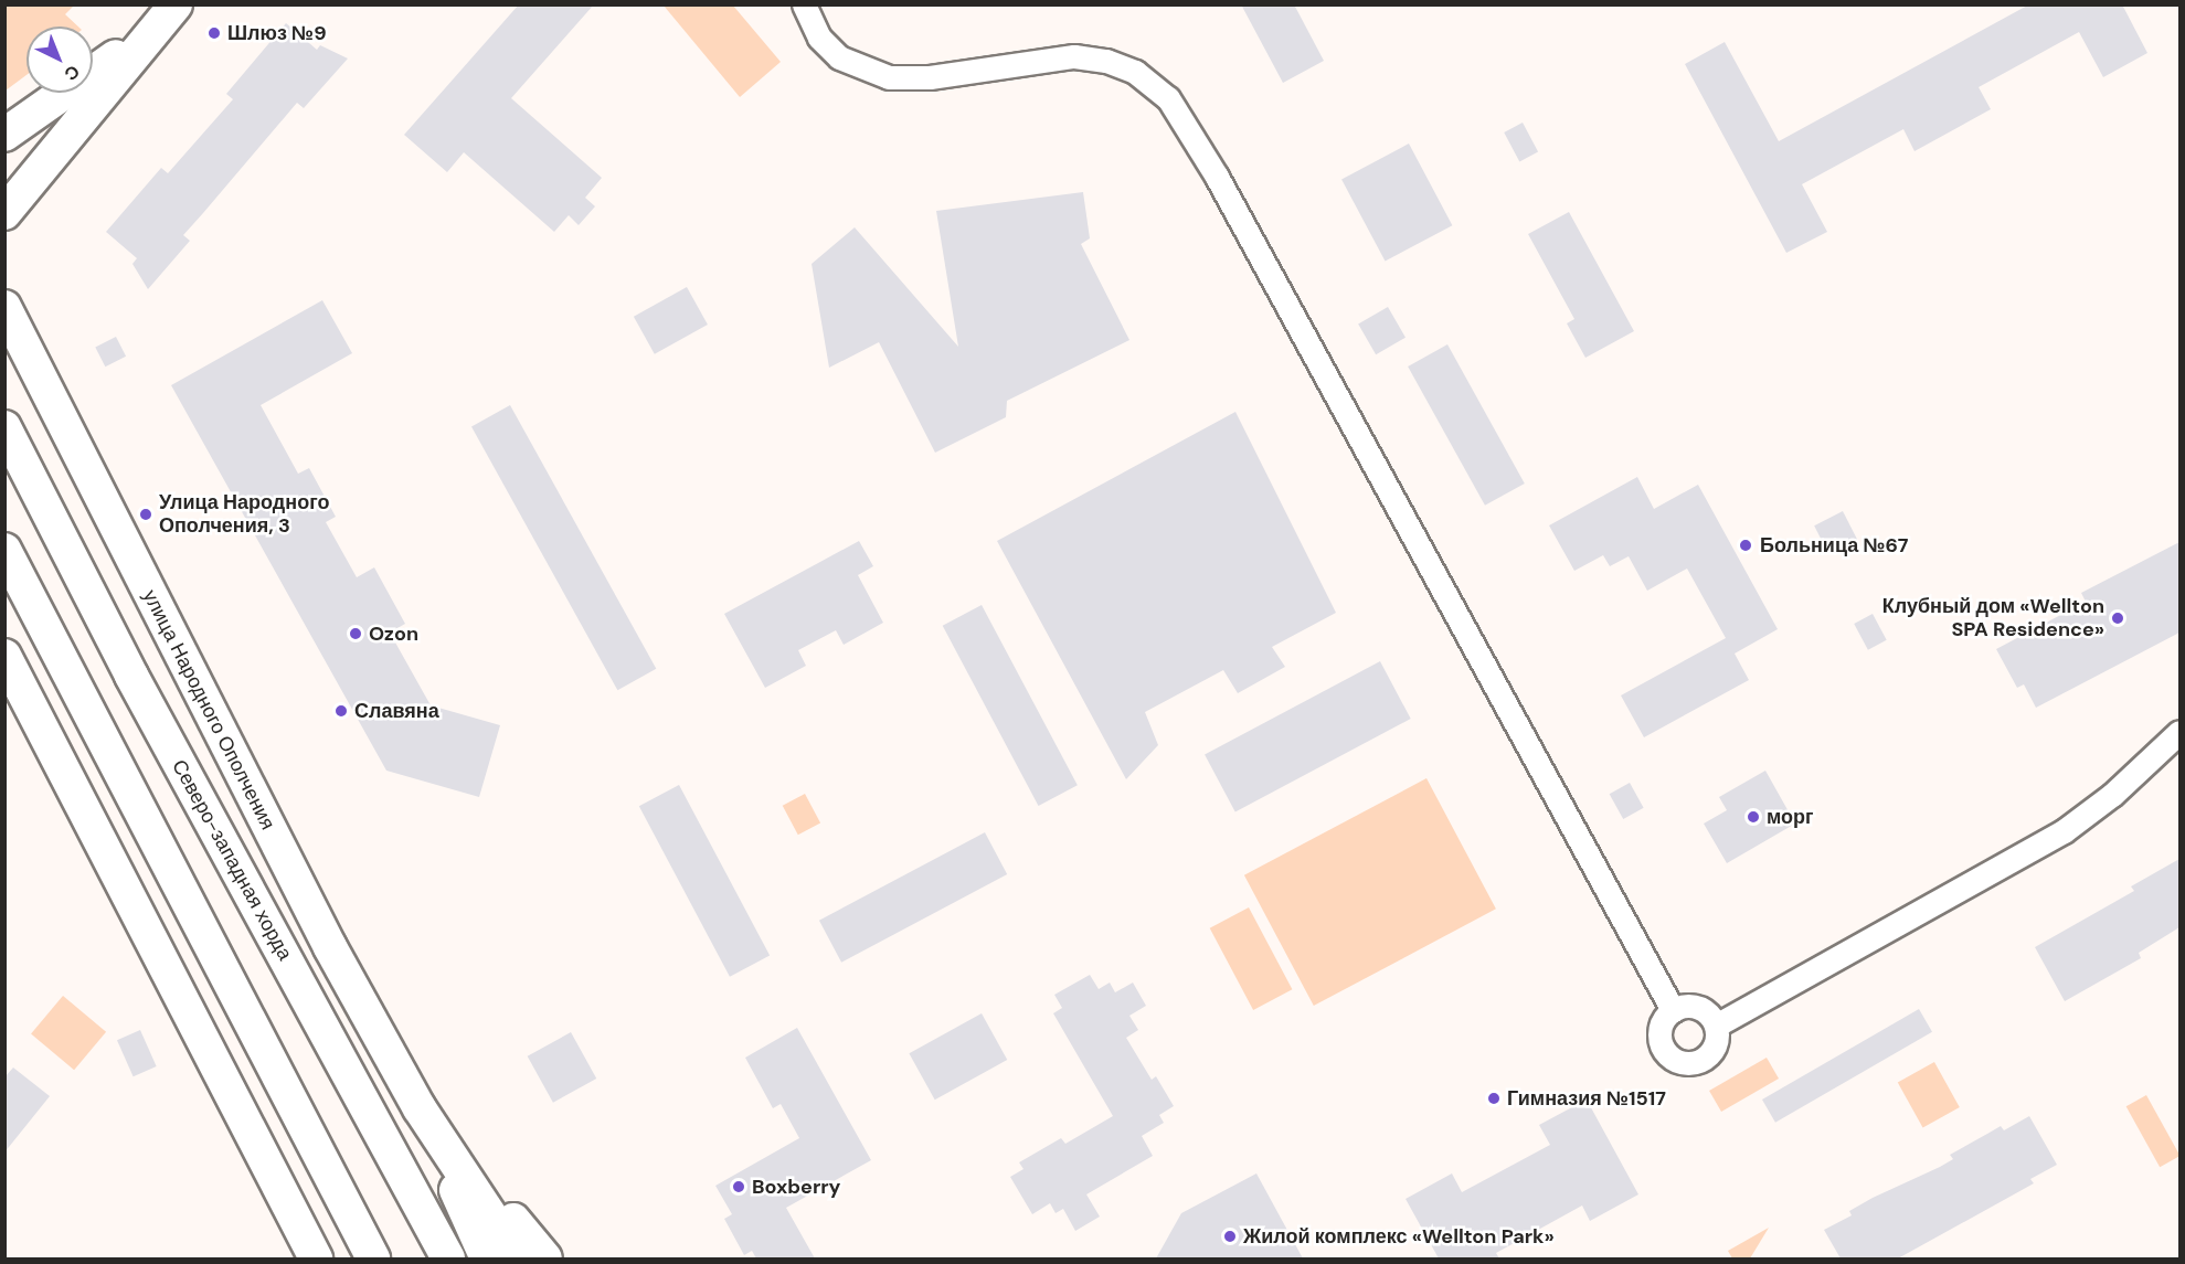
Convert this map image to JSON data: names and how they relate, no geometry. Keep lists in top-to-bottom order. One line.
{"streets":{"main road":["улица Народного Ополчения","Северо-западная хорда"]},"places":["Шлюз №9","Улица Народного Ополчения, 3","Больница №67","Клубный дом «Wellton SPA Residence»","Ozon","Славяна","морг","Гимназия №1517","Boxberry","Жилой комплекс «Wellton Park»"],"north":"bottom right"}
